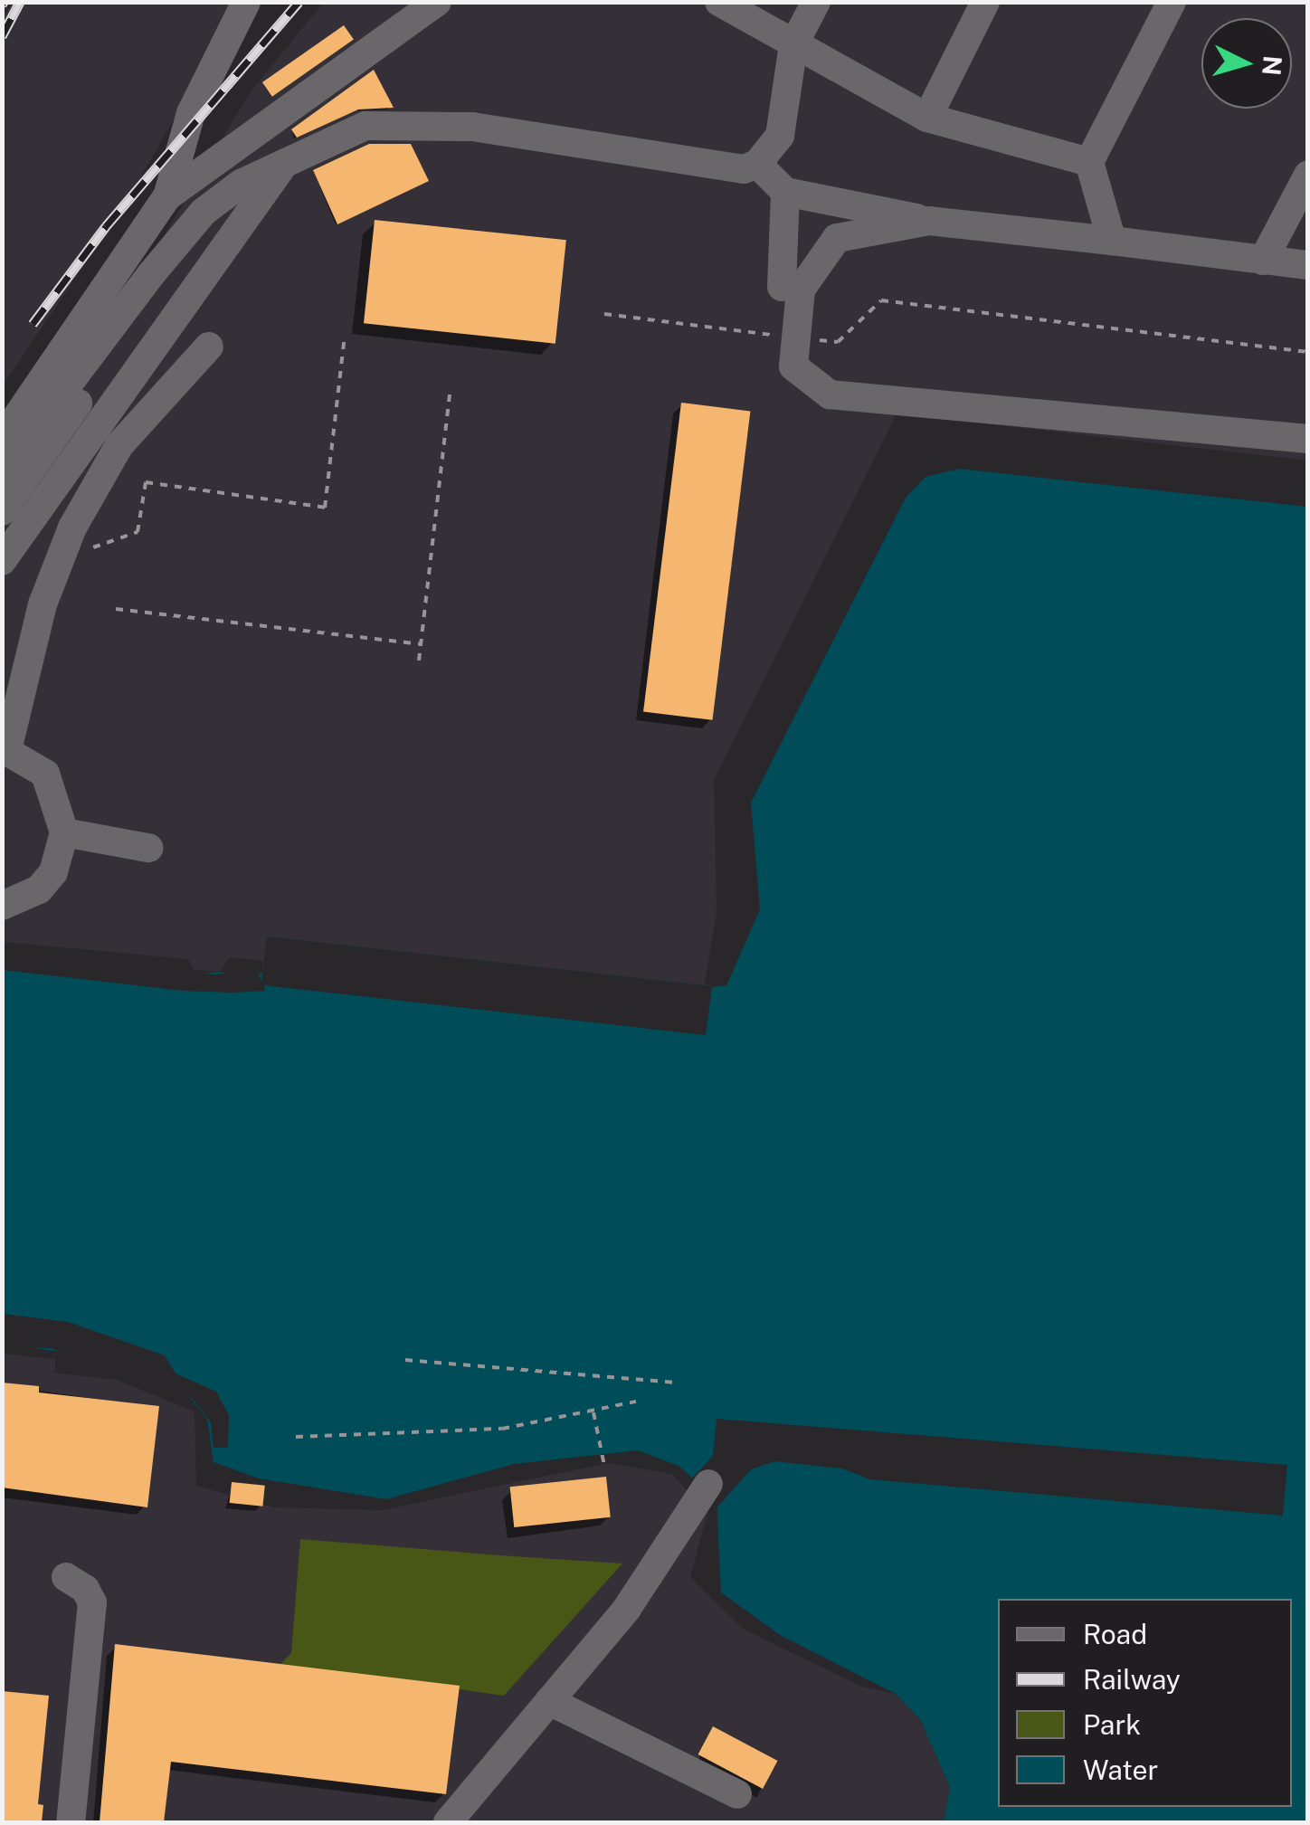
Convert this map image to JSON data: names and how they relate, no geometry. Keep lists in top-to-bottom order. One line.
{"legend":["Road","Railway","Park","Water"],"north":"right"}
